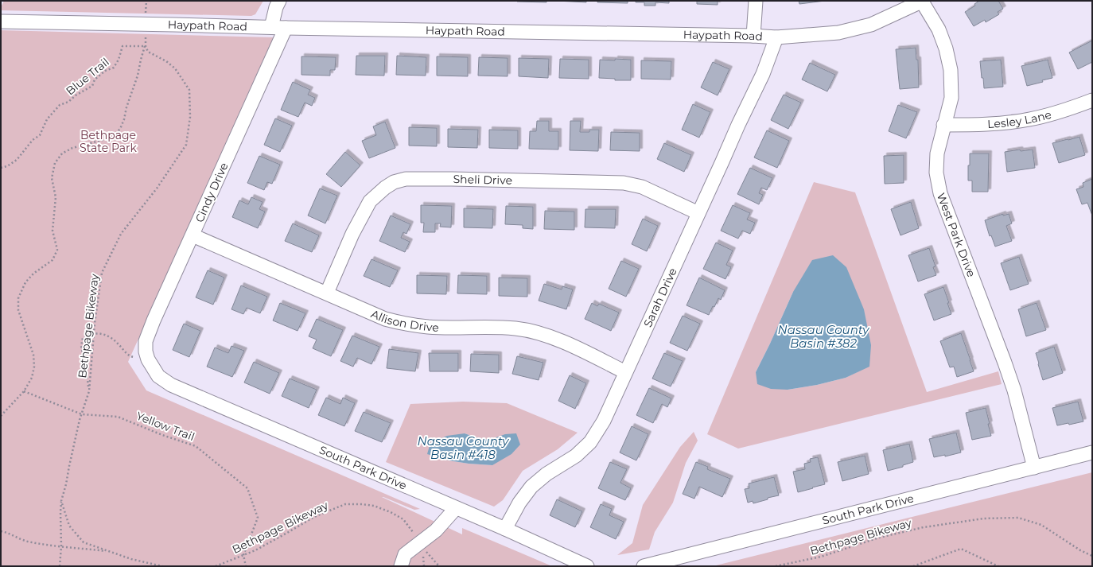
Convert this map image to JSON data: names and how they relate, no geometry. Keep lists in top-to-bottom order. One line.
{"streets":{"street":["Haypath Road","Lesley Lane","Sheli Drive","Cindy Drive","West Park Drive","Sarah Drive","Allison Drive","South Park Drive"],"path":["Blue Trail","Bethpage Bikeway","Yellow Trail"]},"crossings":[["Haypath Road","Cindy Drive"],["Haypath Road","West Park Drive"],["Haypath Road","Sarah Drive"],["Blue Trail","Bethpage Bikeway"],["Lesley Lane","West Park Drive"],["Sheli Drive","Sarah Drive"],["Sheli Drive","Allison Drive"],["Cindy Drive","Allison Drive"],["Cindy Drive","South Park Drive"],["West Park Drive","South Park Drive"],["Sarah Drive","Allison Drive"],["Sarah Drive","South Park Drive"],["Bethpage Bikeway","Yellow Trail"]],"water":["Nassau County Basin #382","Nassau County Basin #418"],"parks":["Bethpage State Park"]}
